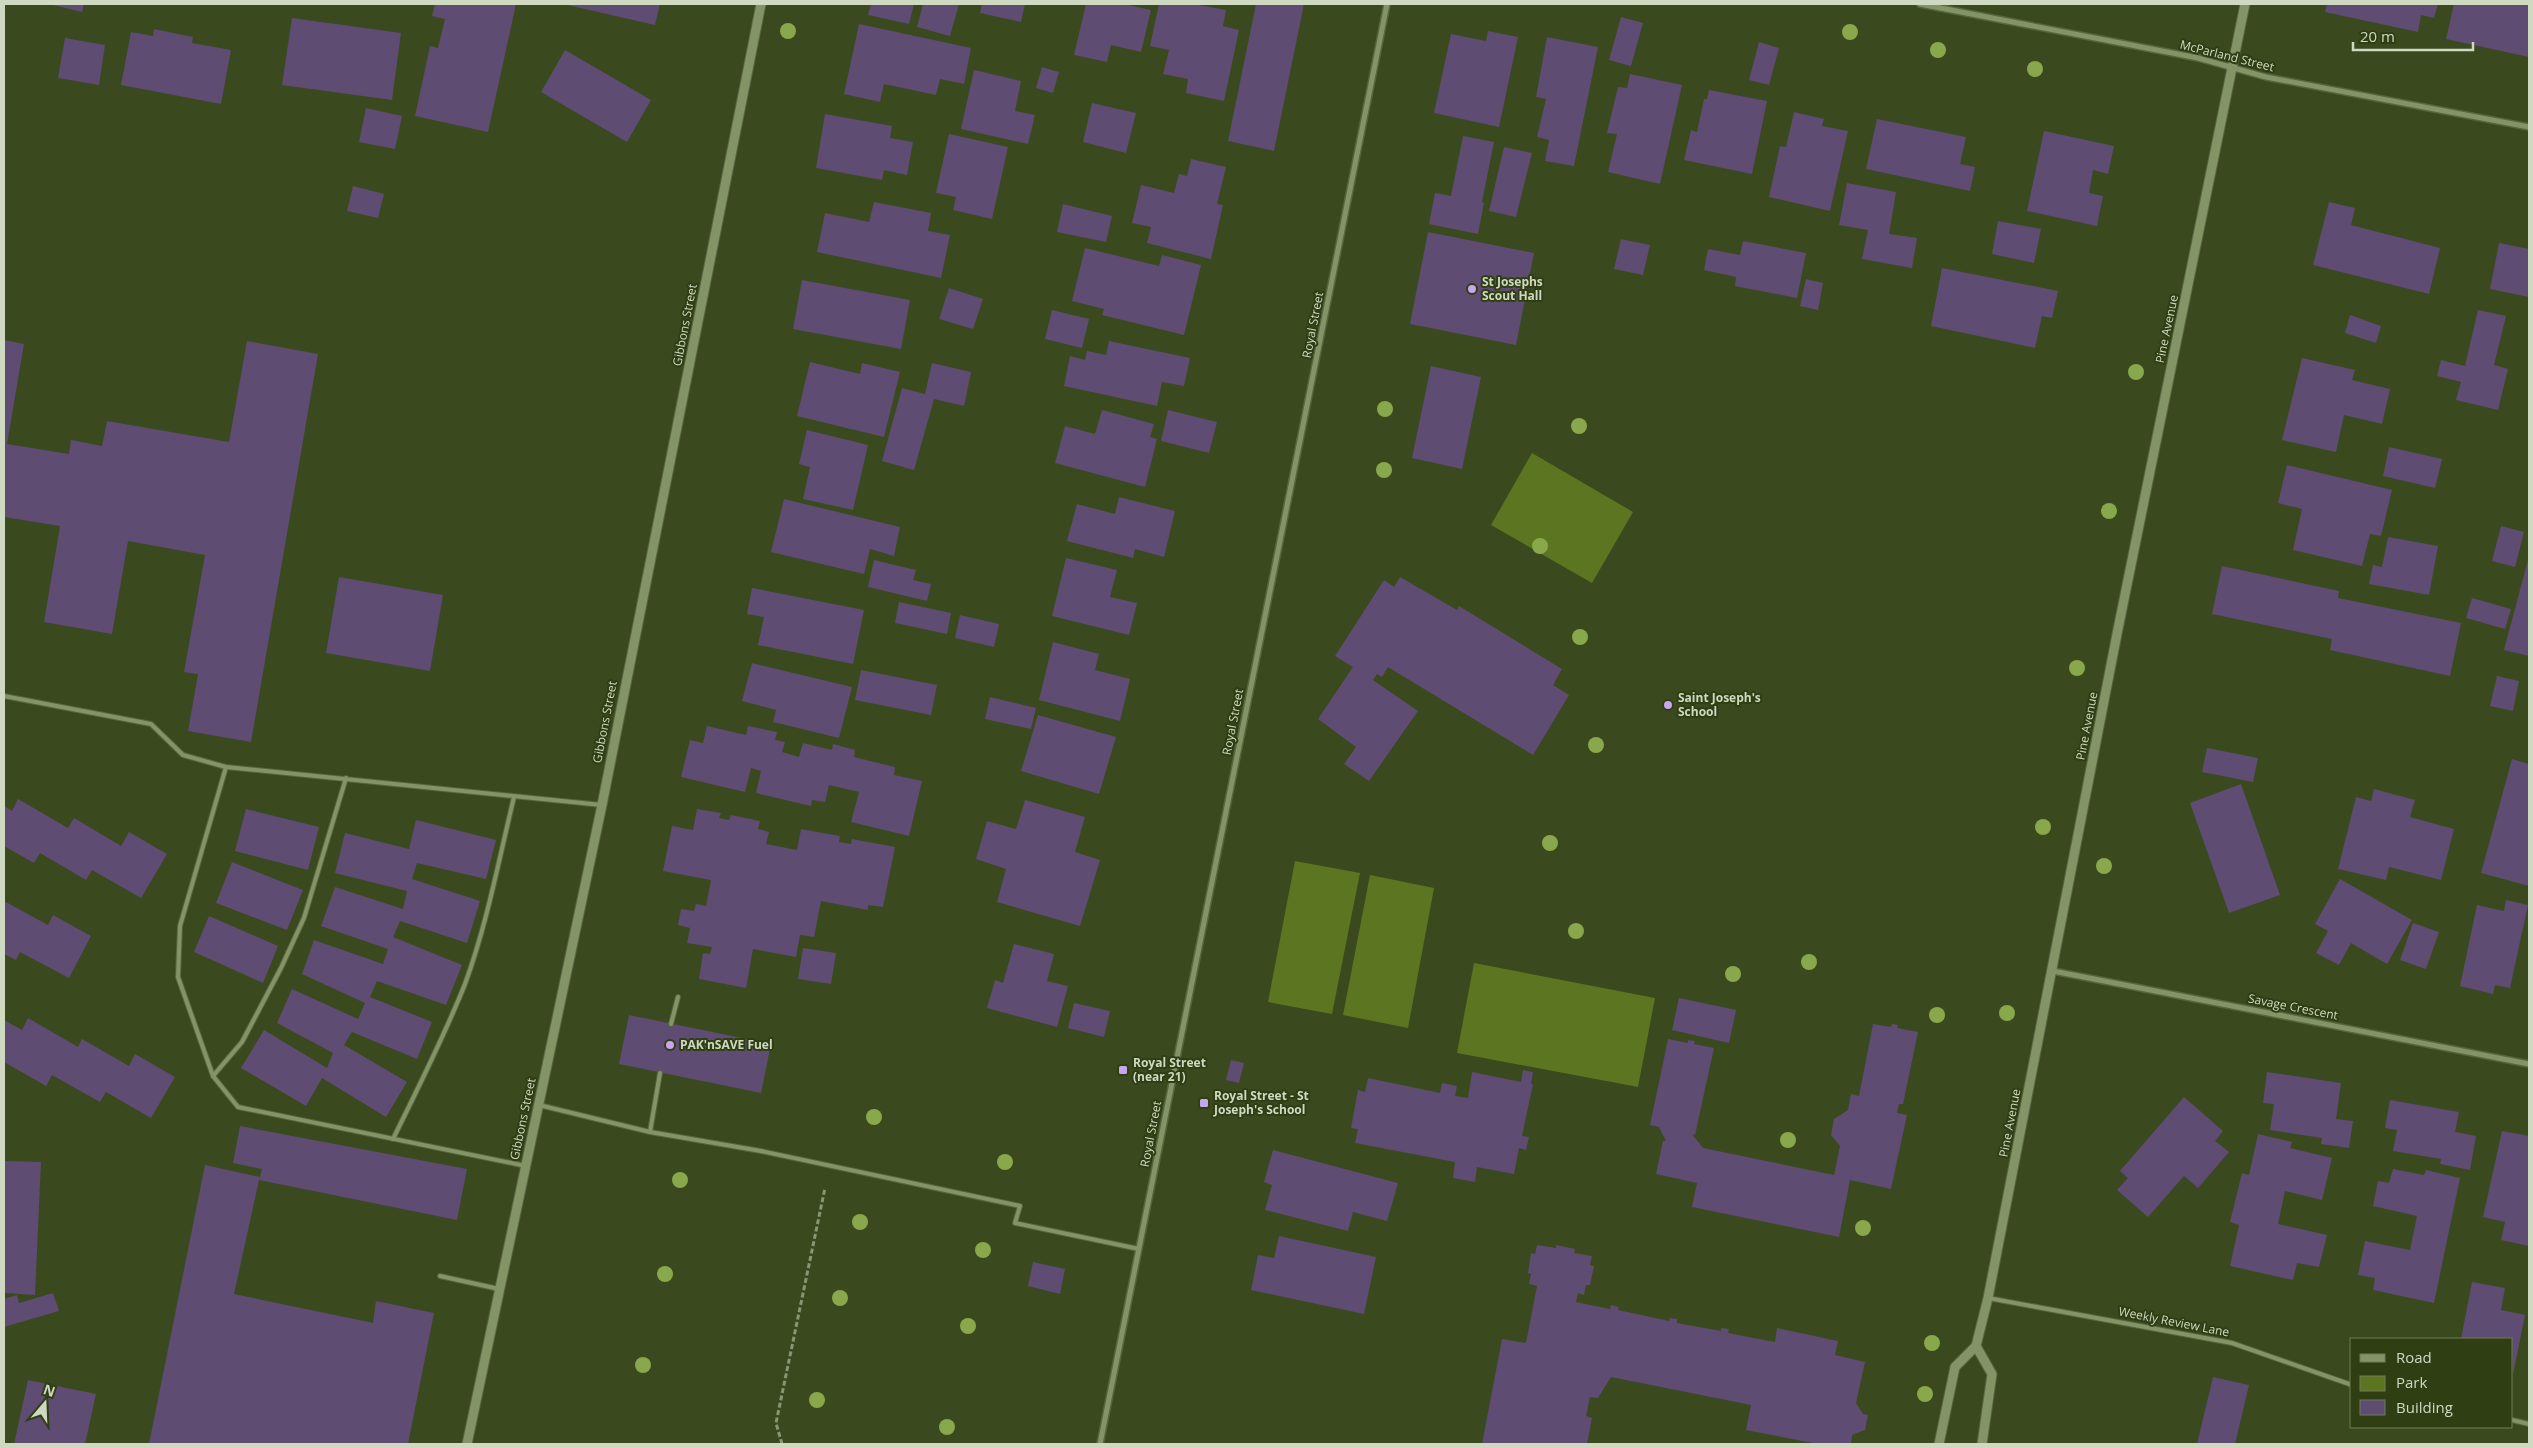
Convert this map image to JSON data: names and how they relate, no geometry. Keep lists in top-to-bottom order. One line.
{"streets":{"street":["McParland Street","Gibbons Street","Royal Street","Pine Avenue","Savage Crescent"],"lane":["Weekly Review Lane"]},"crossings":[["McParland Street","Pine Avenue"],["Pine Avenue","Savage Crescent"],["Pine Avenue","Weekly Review Lane"]],"places":{"other":["St Josephs Scout Hall","Saint Joseph's School","PAK'nSAVE Fuel"],"transit":["Royal Street (near 21)","Royal Street - St Joseph's School"]},"legend":["Road","Park","Building"],"scale_bar":"20 m","north":"top"}
